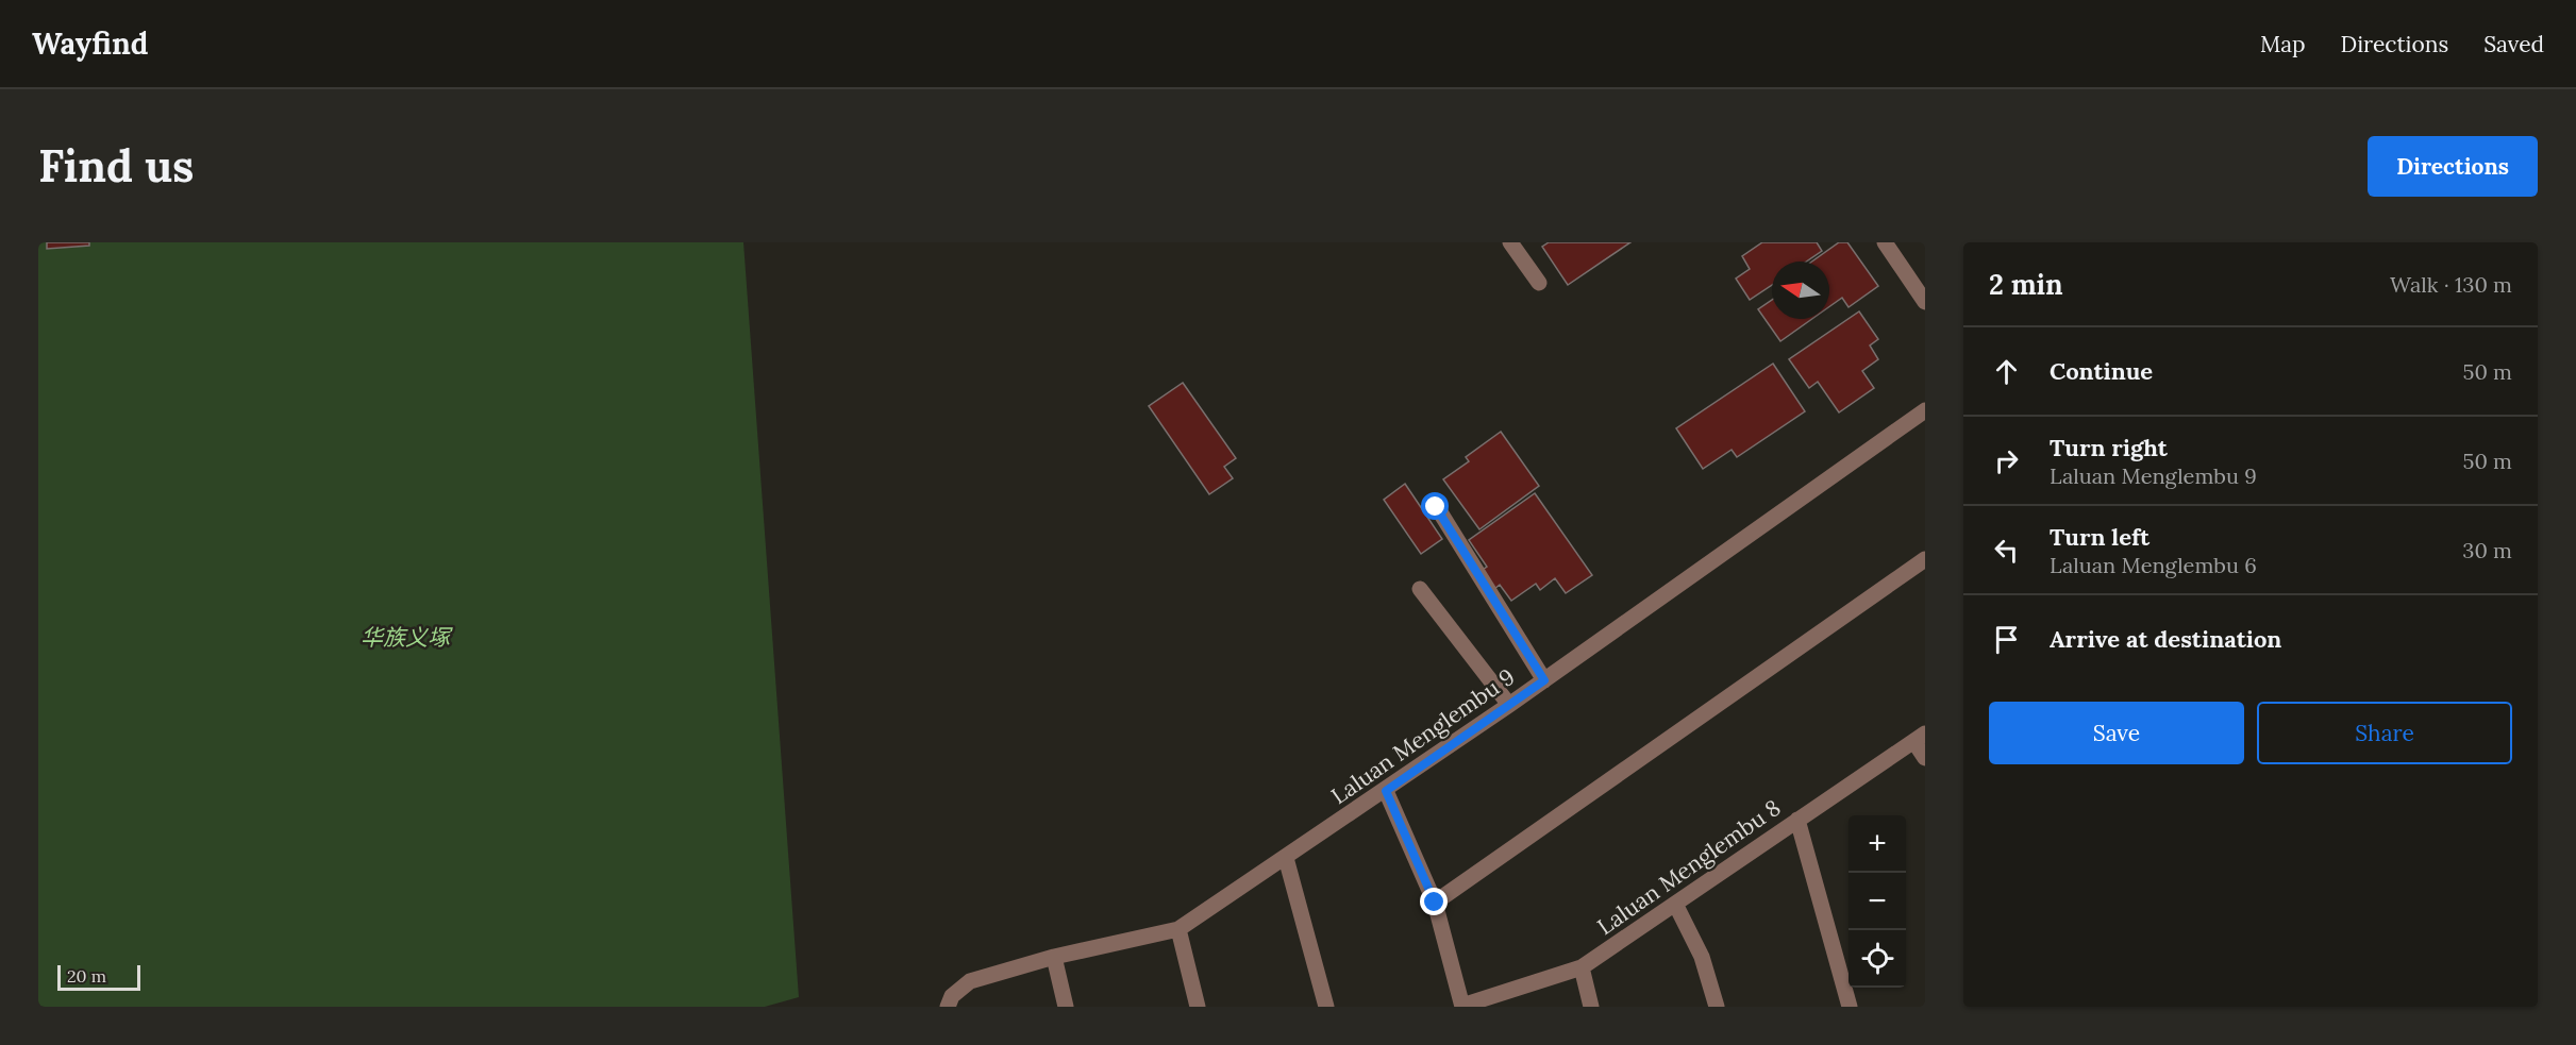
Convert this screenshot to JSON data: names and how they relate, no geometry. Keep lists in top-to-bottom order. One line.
{"streets":{"street":["Laluan Menglembu 9","Laluan Menglembu 8"]},"parks":["华族义塚"],"scale_bar":"20 m","north":"left","page":{"header":"Wayfind","nav":["Map","Directions","Saved"],"buttons":["Directions",["Save","Share"]],"title":"Find us","heading":["2 min","Walk · 130 m"],"list":[["Continue","50 m"],["Turn right","Laluan Menglembu 9","50 m"],["Turn left","Laluan Menglembu 6","30 m"],"Arrive at destination"],"map_buttons":["+","−"],"scale":"20 m"}}
